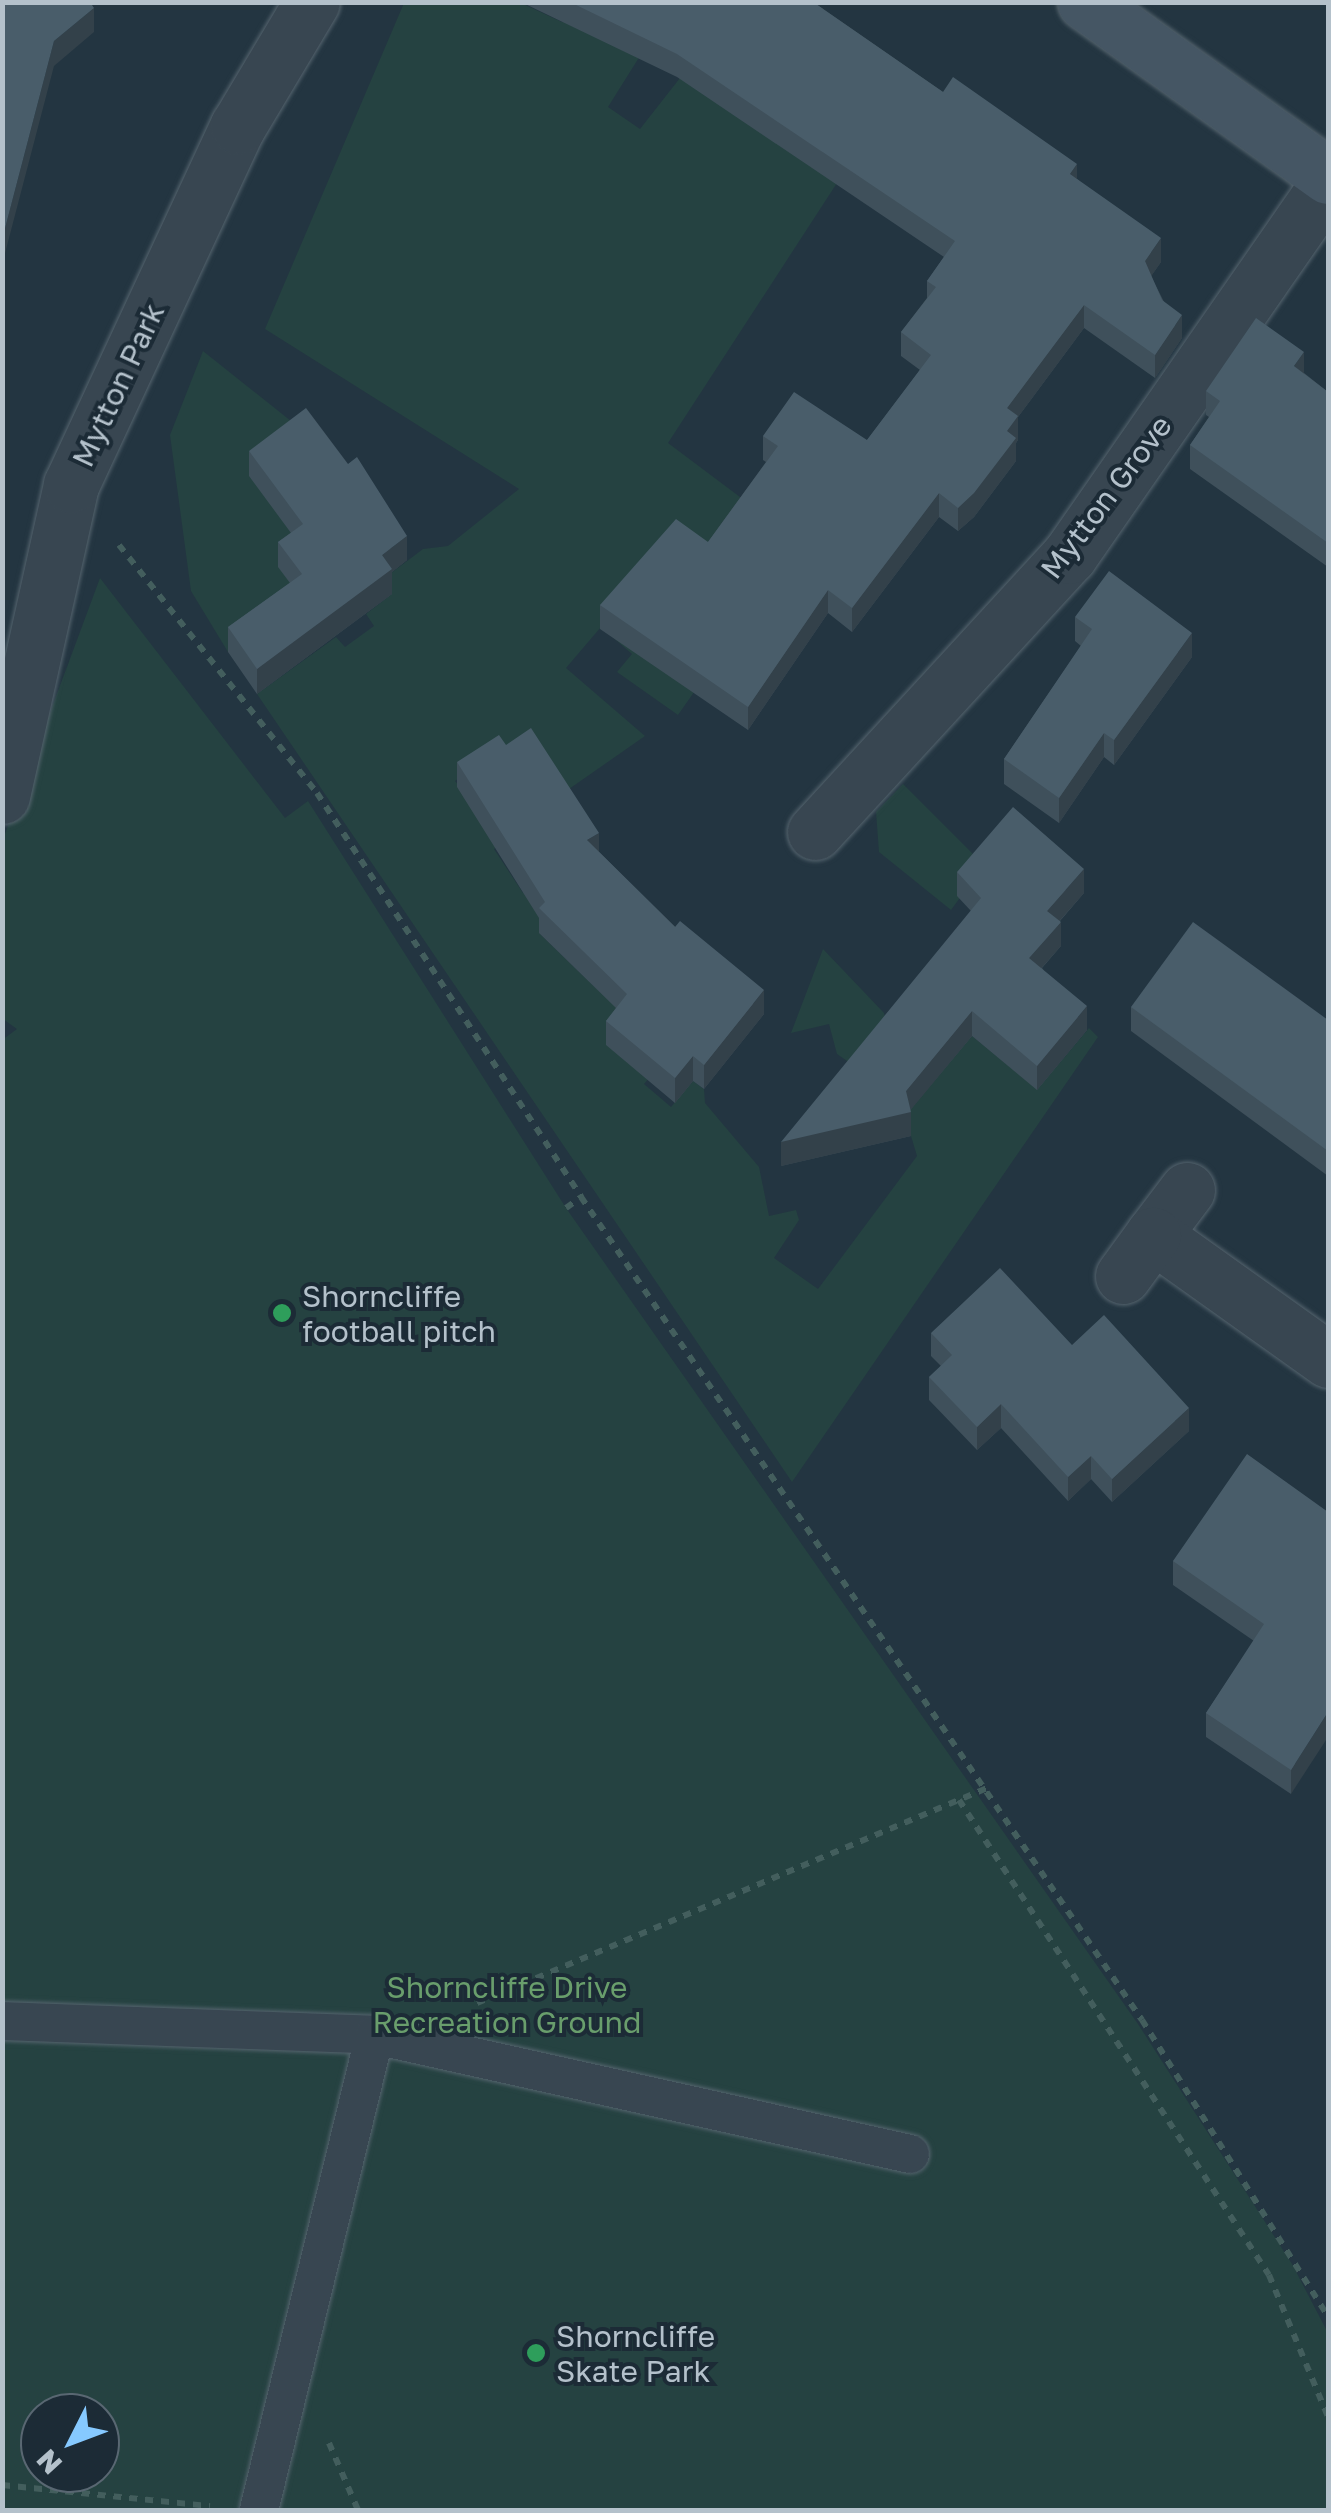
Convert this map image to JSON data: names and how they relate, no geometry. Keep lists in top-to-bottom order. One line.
{"streets":{"street":["Mytton Park","Mytton Grove"]},"parks":["Shorncliffe Drive Recreation Ground"],"places":["Shorncliffe football pitch","Shorncliffe Skate Park"],"north":"bottom left"}
